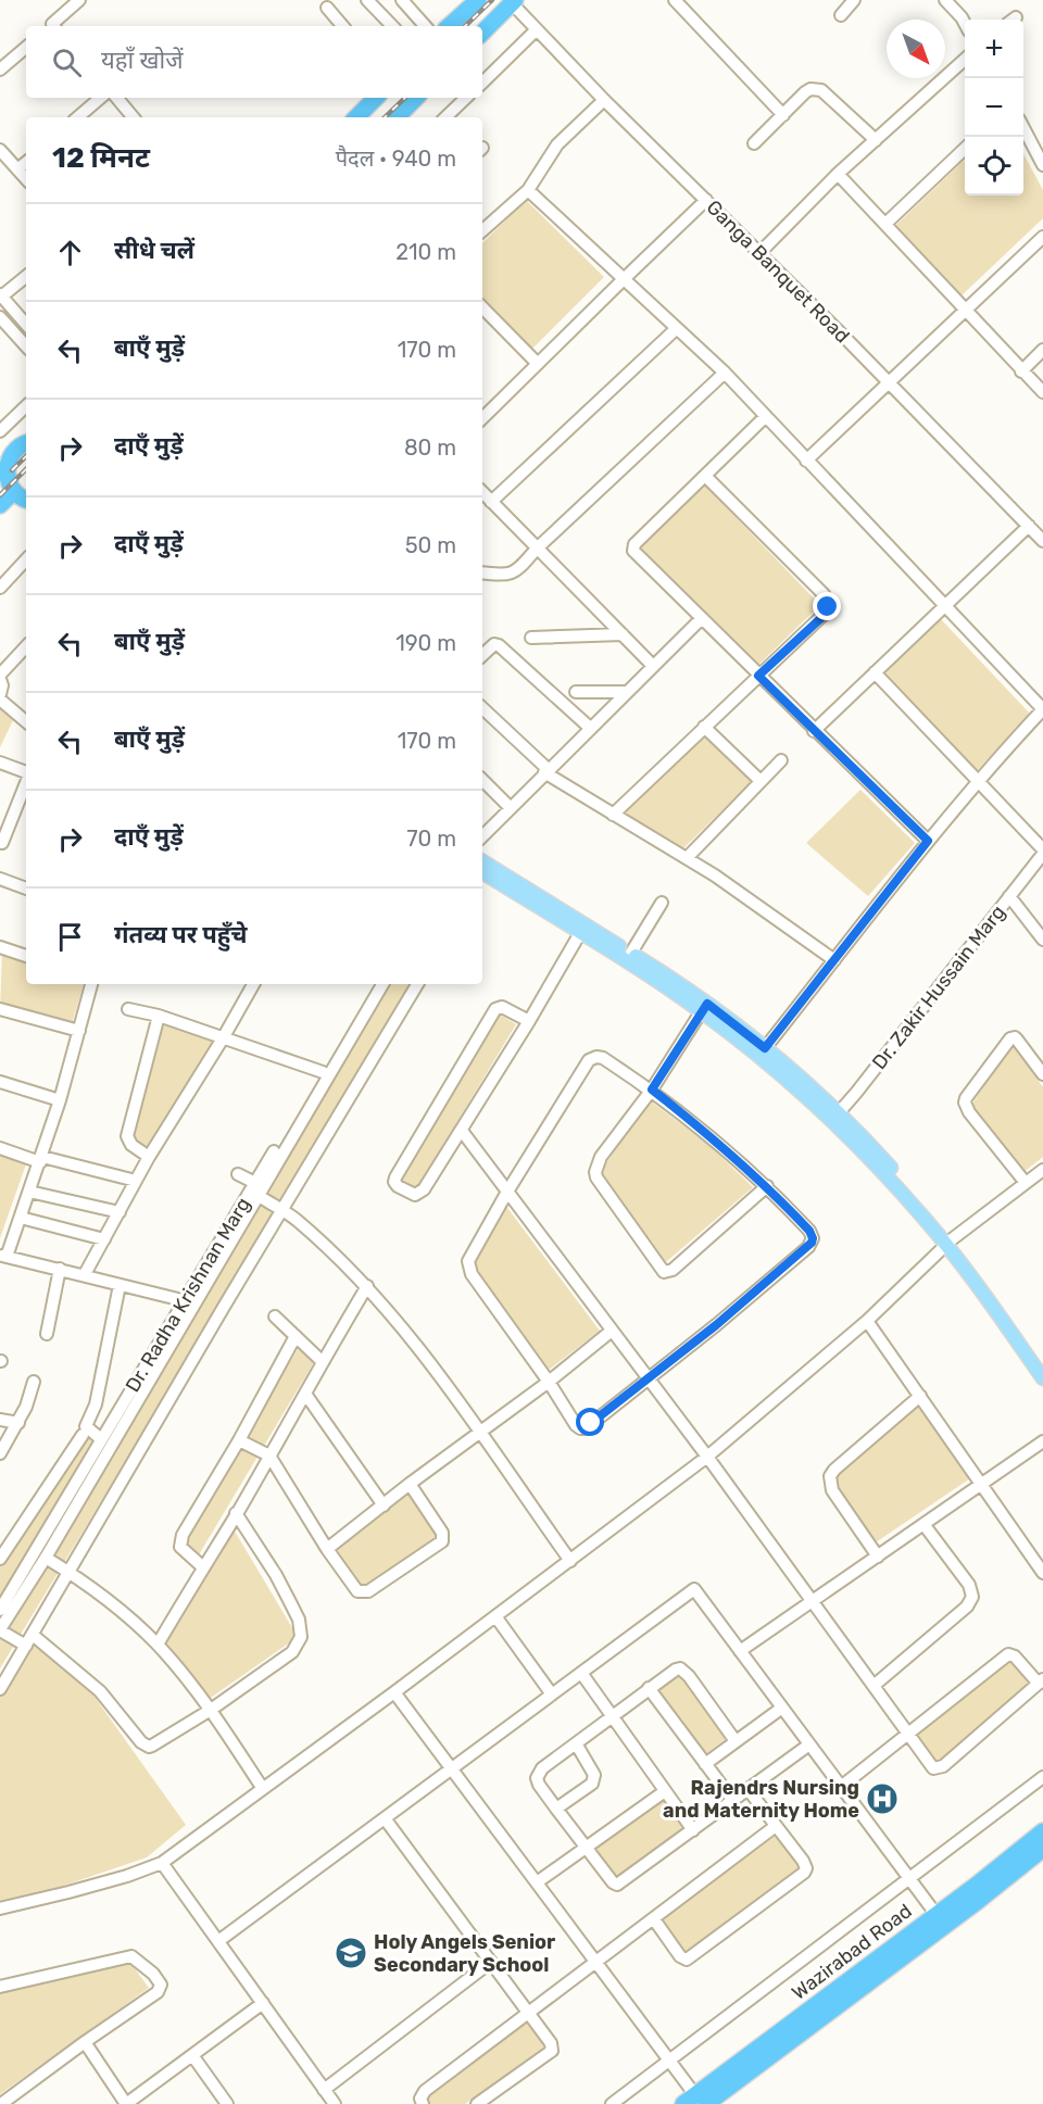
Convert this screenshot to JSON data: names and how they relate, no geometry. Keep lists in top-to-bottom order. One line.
{"streets":{"highway":["Wazirabad Road"],"street":["Ganga Banquet Road","Dr. Zakir Hussain Marg","Dr. Radha Krishnan Marg"]},"places":{"hospital":["Rajendrs Nursing and Maternity Home"],"school or university":["Holy Angels Senior Secondary School"]},"north":"bottom right","page":{"map_buttons":["+","−"],"search":"यहाँ खोजें","heading":["12 मिनट","पैदल · 940 m"],"list":[["सीधे चलें","210 m"],["बाएँ मुड़ें","170 m"],["दाएँ मुड़ें","80 m"],["दाएँ मुड़ें","50 m"],["बाएँ मुड़ें","190 m"],["बाएँ मुड़ें","170 m"],["दाएँ मुड़ें","70 m"],"गंतव्य पर पहुँचे"]}}
